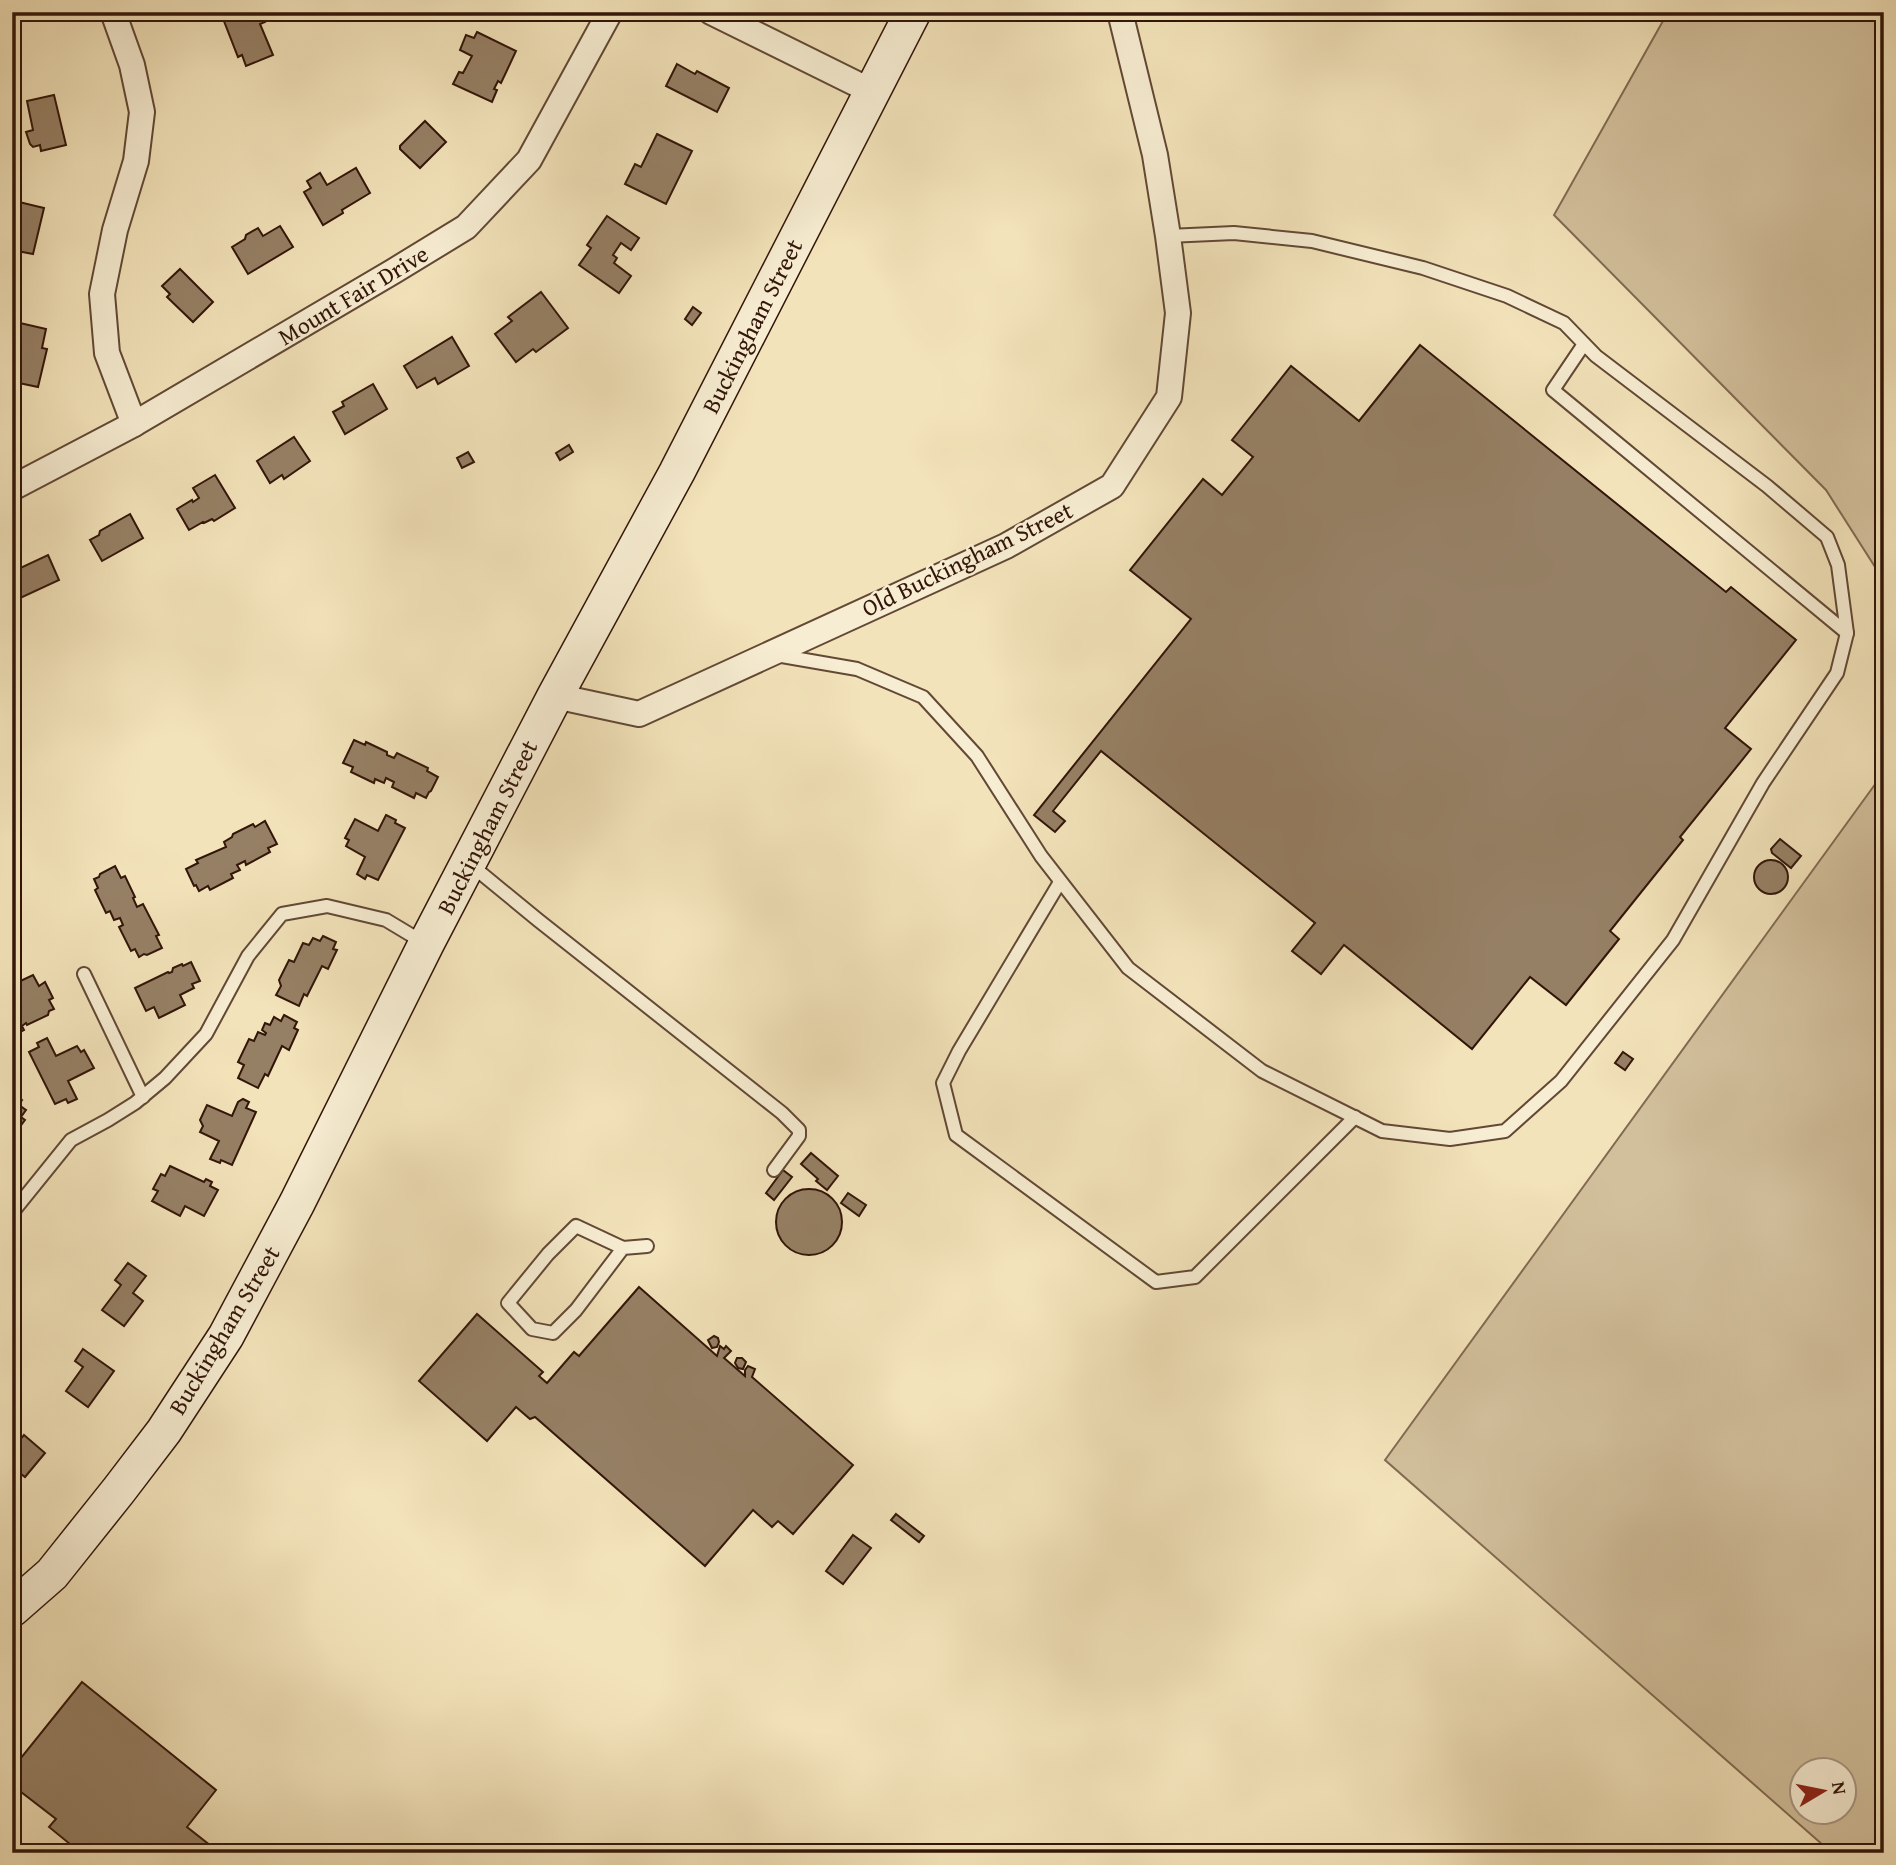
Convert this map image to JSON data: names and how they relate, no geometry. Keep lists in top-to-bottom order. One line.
{"streets":{"main road":["Buckingham Street"],"street":["Mount Fair Drive","Old Buckingham Street"]},"crossings":[["Buckingham Street","Old Buckingham Street"]],"north":"right"}
